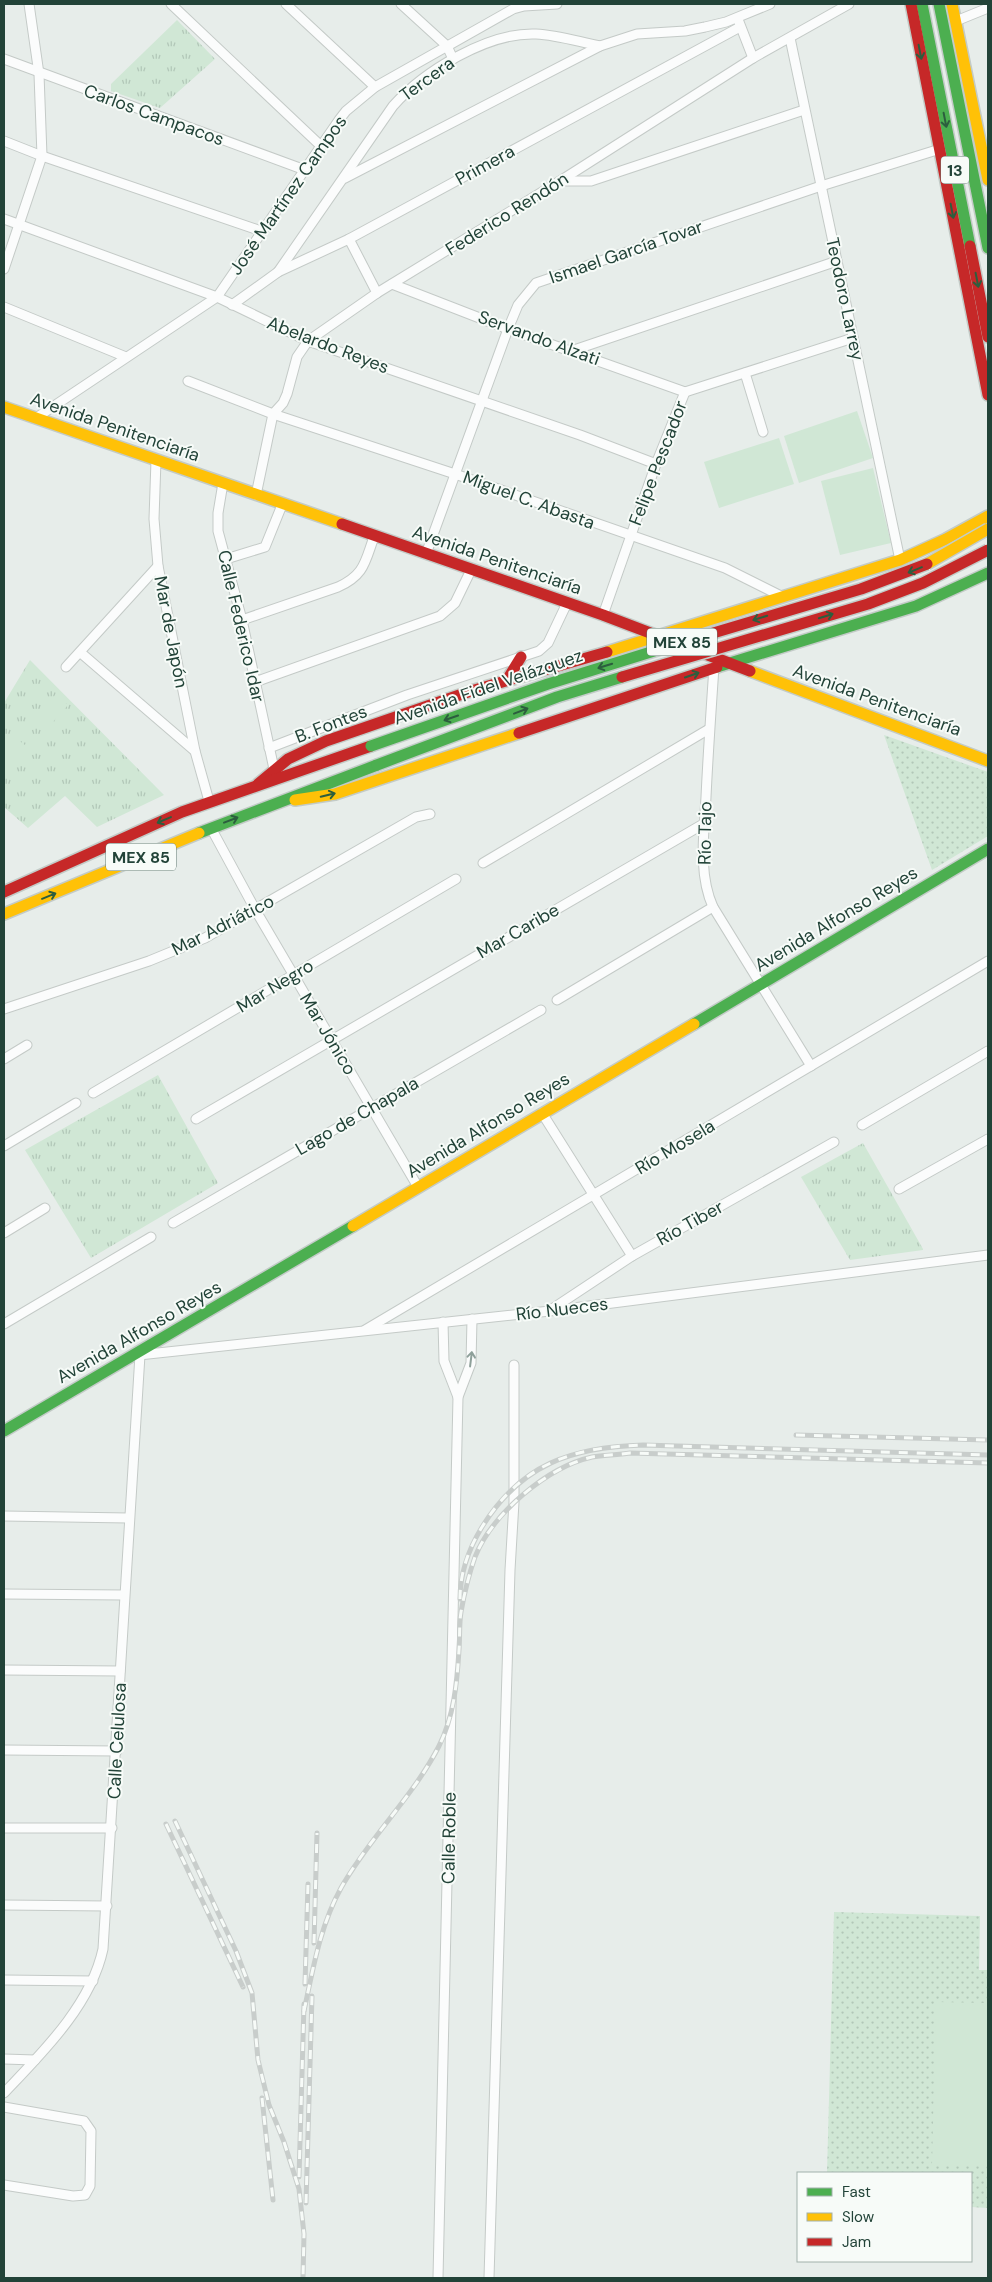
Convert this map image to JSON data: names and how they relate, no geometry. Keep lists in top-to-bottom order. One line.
{"streets":{"main road":["13","Avenida Penitenciaría","MEX 85","Avenida Fidel Velázquez","Avenida Alfonso Reyes"],"street":["Tercera","Carlos Campacos","Primera","José Martínez Campos","Federico Rendón","Ismael García Tovar","Teodoro Larrey","Servando Alzati","Abelardo Reyes","Felipe Pescador","Miguel C. Abasta","Calle Federico Idar","Mar de Japón","B. Fontes","Río Tajo","Mar Adriático","Mar Caribe","Mar Negro","Mar Jónico","Lago de Chapala","Río Mosela","Río Tiber","Río Nueces","Calle Celulosa","Calle Roble"]},"crossings":[["Tercera","Primera"],["Carlos Campacos","José Martínez Campos"],["Primera","Abelardo Reyes"],["José Martínez Campos","Abelardo Reyes"],["José Martínez Campos","Avenida Penitenciaría"],["Federico Rendón","Teodoro Larrey"],["Federico Rendón","Servando Alzati"],["Federico Rendón","Abelardo Reyes"],["Federico Rendón","Avenida Penitenciaría"],["Federico Rendón","Miguel C. Abasta"],["Ismael García Tovar","Teodoro Larrey"],["Ismael García Tovar","Servando Alzati"],["Ismael García Tovar","Abelardo Reyes"],["Ismael García Tovar","Avenida Penitenciaría"],["Ismael García Tovar","Miguel C. Abasta"],["Teodoro Larrey","Felipe Pescador"],["Servando Alzati","Felipe Pescador"],["Abelardo Reyes","Felipe Pescador"],["Avenida Penitenciaría","Felipe Pescador"],["Avenida Penitenciaría","Calle Federico Idar"],["Avenida Penitenciaría","Mar de Japón"],["Avenida Penitenciaría","B. Fontes"],["Felipe Pescador","Miguel C. Abasta"],["Calle Federico Idar","B. Fontes"],["Mar de Japón","Avenida Fidel Velázquez"],["Avenida Fidel Velázquez","Mar Jónico"],["Río Tajo","Avenida Alfonso Reyes"],["Río Tajo","Mar Caribe"],["Río Tajo","Río Mosela"],["Avenida Alfonso Reyes","Mar Jónico"],["Avenida Alfonso Reyes","Río Nueces"],["Avenida Alfonso Reyes","Calle Celulosa"],["Mar Adriático","Mar Jónico"],["Mar Caribe","Mar Jónico"],["Mar Negro","Mar Jónico"],["Mar Jónico","Lago de Chapala"],["Río Mosela","Río Nueces"],["Río Tiber","Río Nueces"],["Río Nueces","Calle Celulosa"],["Río Nueces","Calle Roble"]],"legend":["Fast","Slow","Jam"]}
